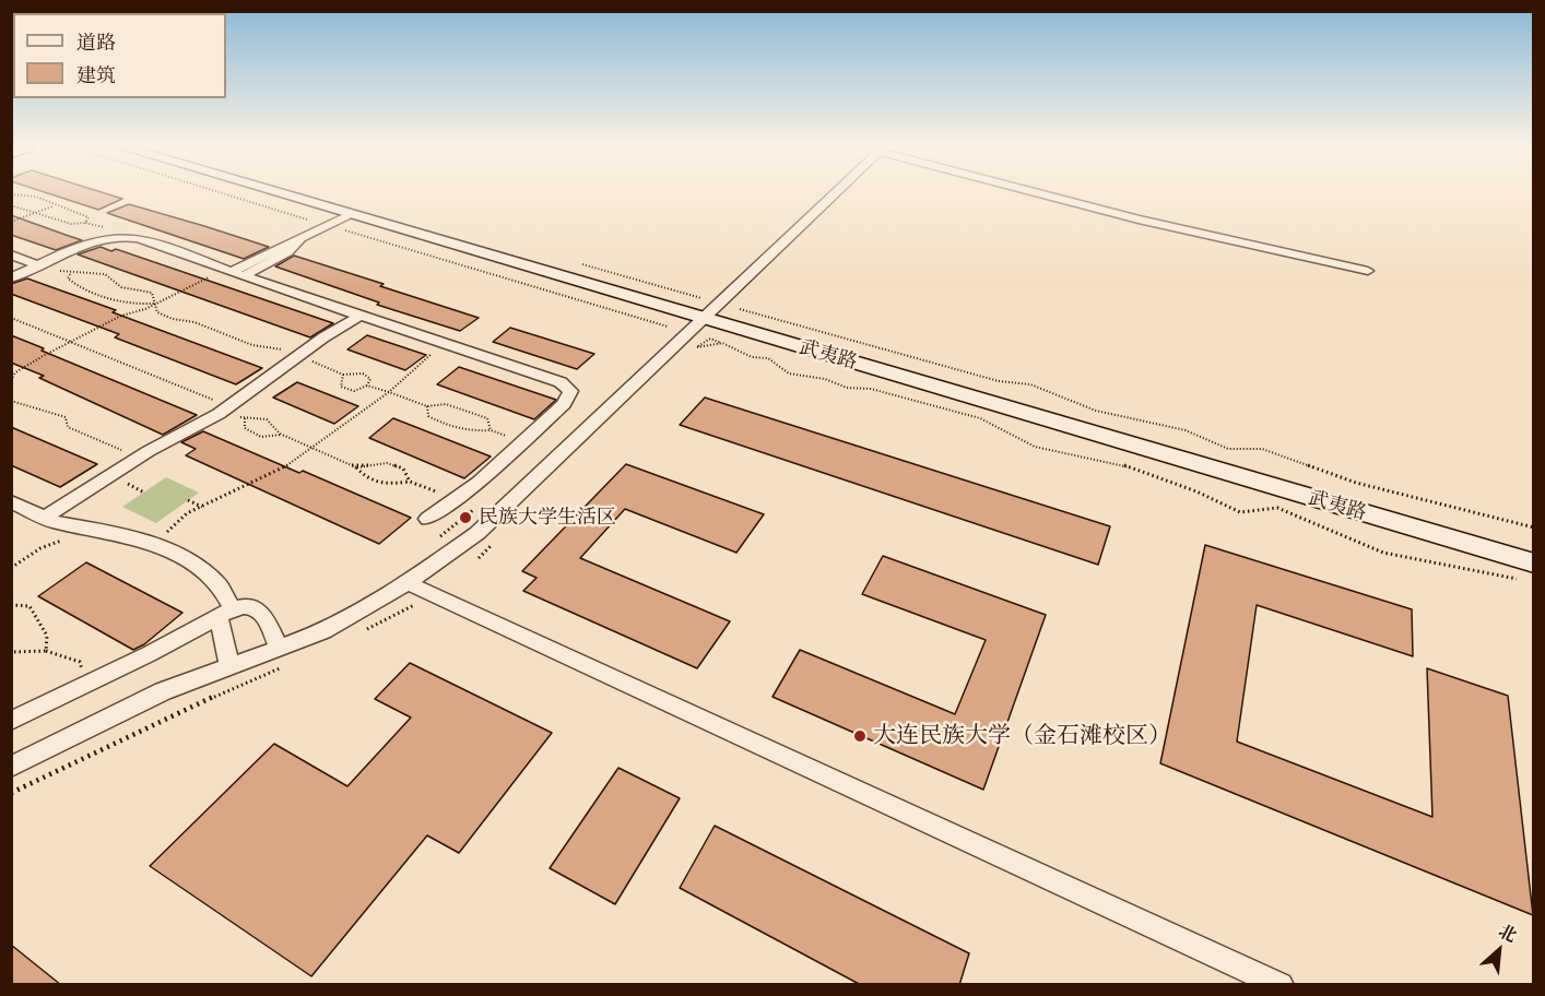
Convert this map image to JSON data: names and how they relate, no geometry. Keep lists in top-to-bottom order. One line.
{"streets":{"main road":["武夷路"]},"places":["民族大学生活区","大连民族大学（金石滩校区）"],"legend":["道路","建筑"],"north":"top right"}
